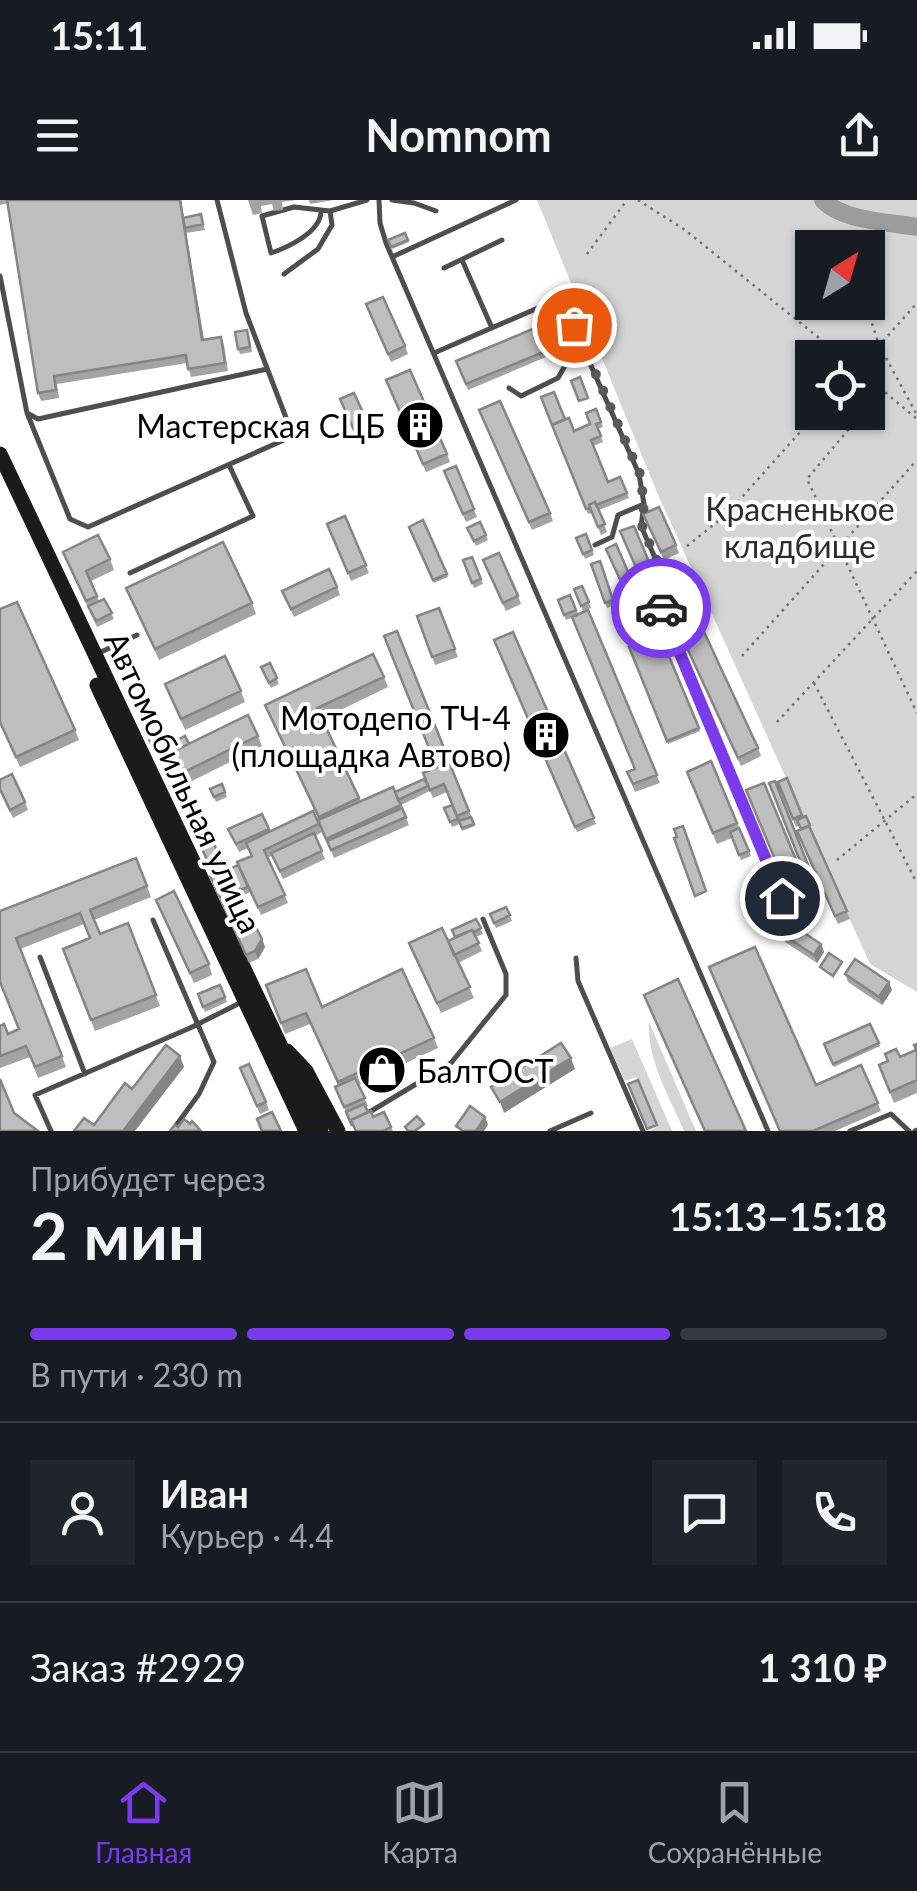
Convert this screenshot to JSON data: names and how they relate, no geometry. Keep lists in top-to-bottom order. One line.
{"streets":{"main road":["Автомобильная улица"]},"parks":["Красненькое кладбище"],"places":{"building":["Мастерская СЦБ","Мотодепо ТЧ-4 (площадка Автово)"],"shop":["БалтОСТ"]},"north":"top right","page":{"status":"15:11","header":"Nomnom","heading":["2 мин","Прибудет через","15:13–15:18"],"panel":["Иван","Курьер · 4.4","Заказ #2929","1 310 ₽"],"bar":"В пути · 230 m","tabs":["Главная","Карта","Сохранённые"]}}
